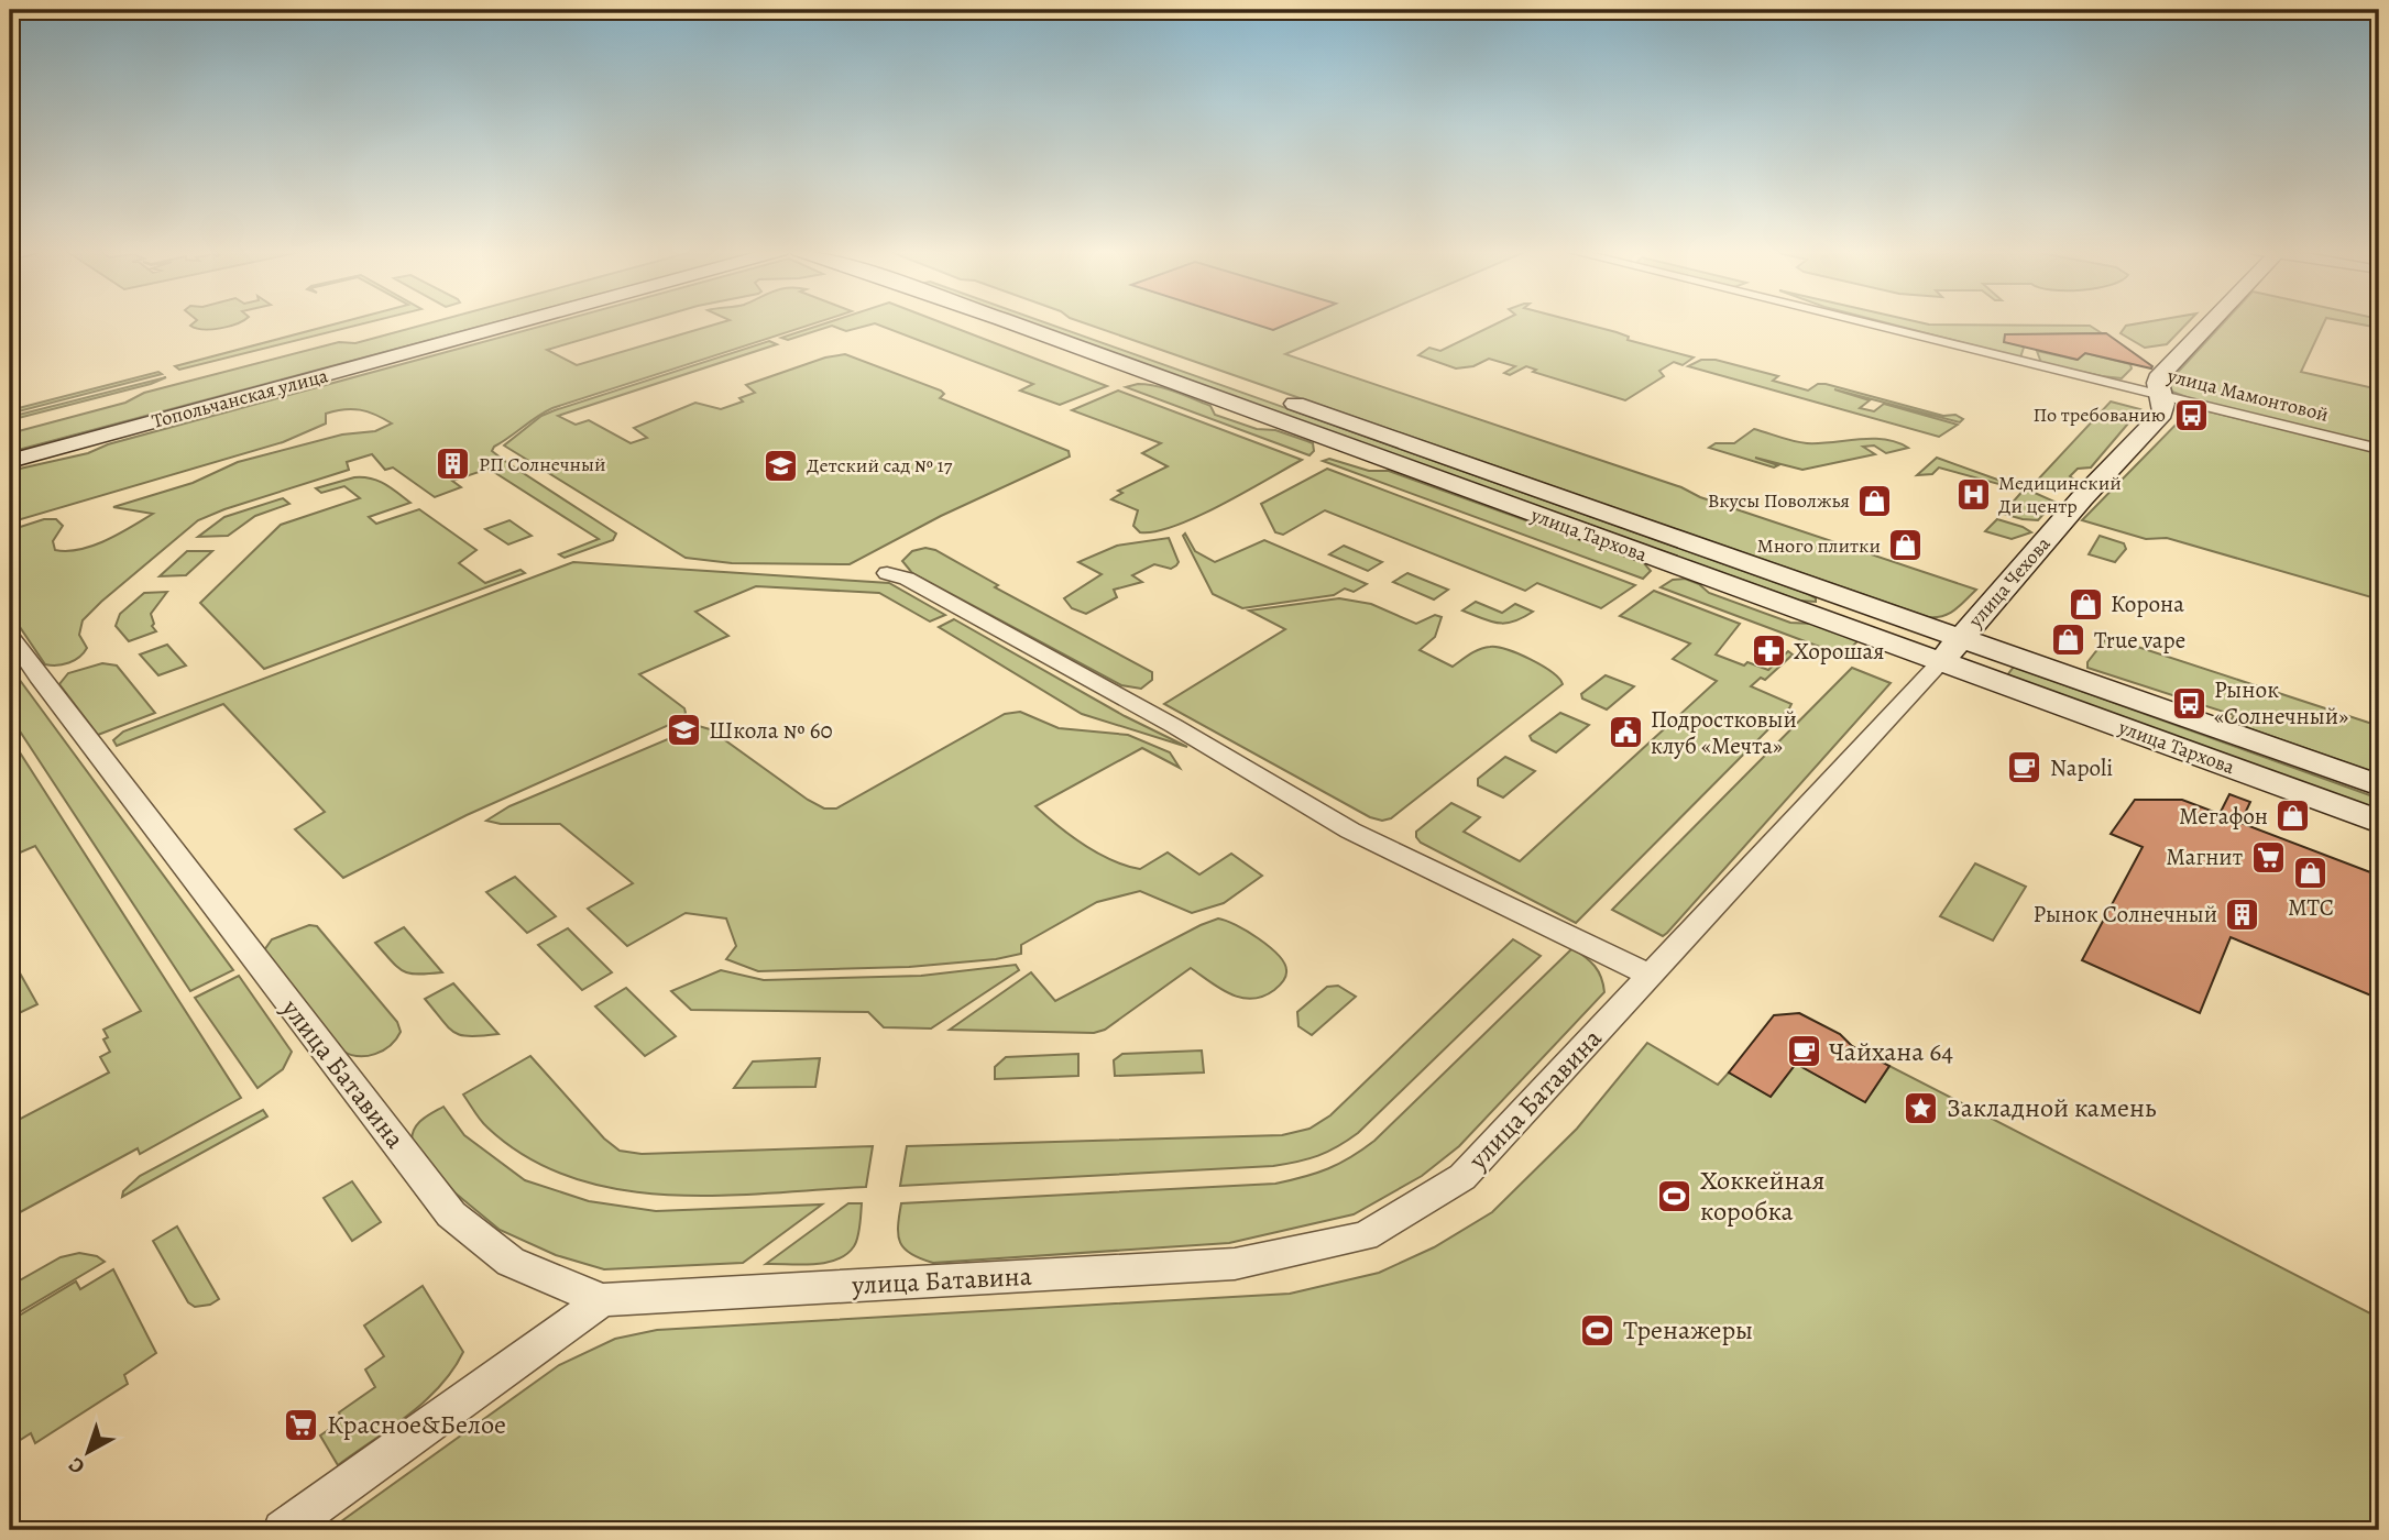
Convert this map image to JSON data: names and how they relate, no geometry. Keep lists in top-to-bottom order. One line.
{"streets":{"main road":["Топольчанская улица","улица Тархова","улица Чехова"],"street":["улица Мамонтовой","улица Батавина"]},"crossings":[["улица Мамонтовой","улица Чехова"],["улица Тархова","улица Чехова"],["улица Тархова","улица Батавина"],["улица Чехова","улица Батавина"]],"places":{"bus stop":["По требованию","Рынок «Солнечный»"],"building":["РП Солнечный","Рынок Солнечный"],"school or university":["Детский сад № 17","Школа № 60"],"hospital":["Медицинский Ди центр"],"shop":["Вкусы Поволжья","Много плитки","Корона","True vape","Мегафон","МТС"],"pharmacy":["Хорошая"],"public building":["Подростковый клуб «Мечта»"],"cafe":["Napoli","Чайхана 64"],"supermarket":["Магнит","Красное&Белое"],"place":["Закладной камень"],"sports":["Хоккейная коробка","Тренажеры"]},"north":"bottom left"}
